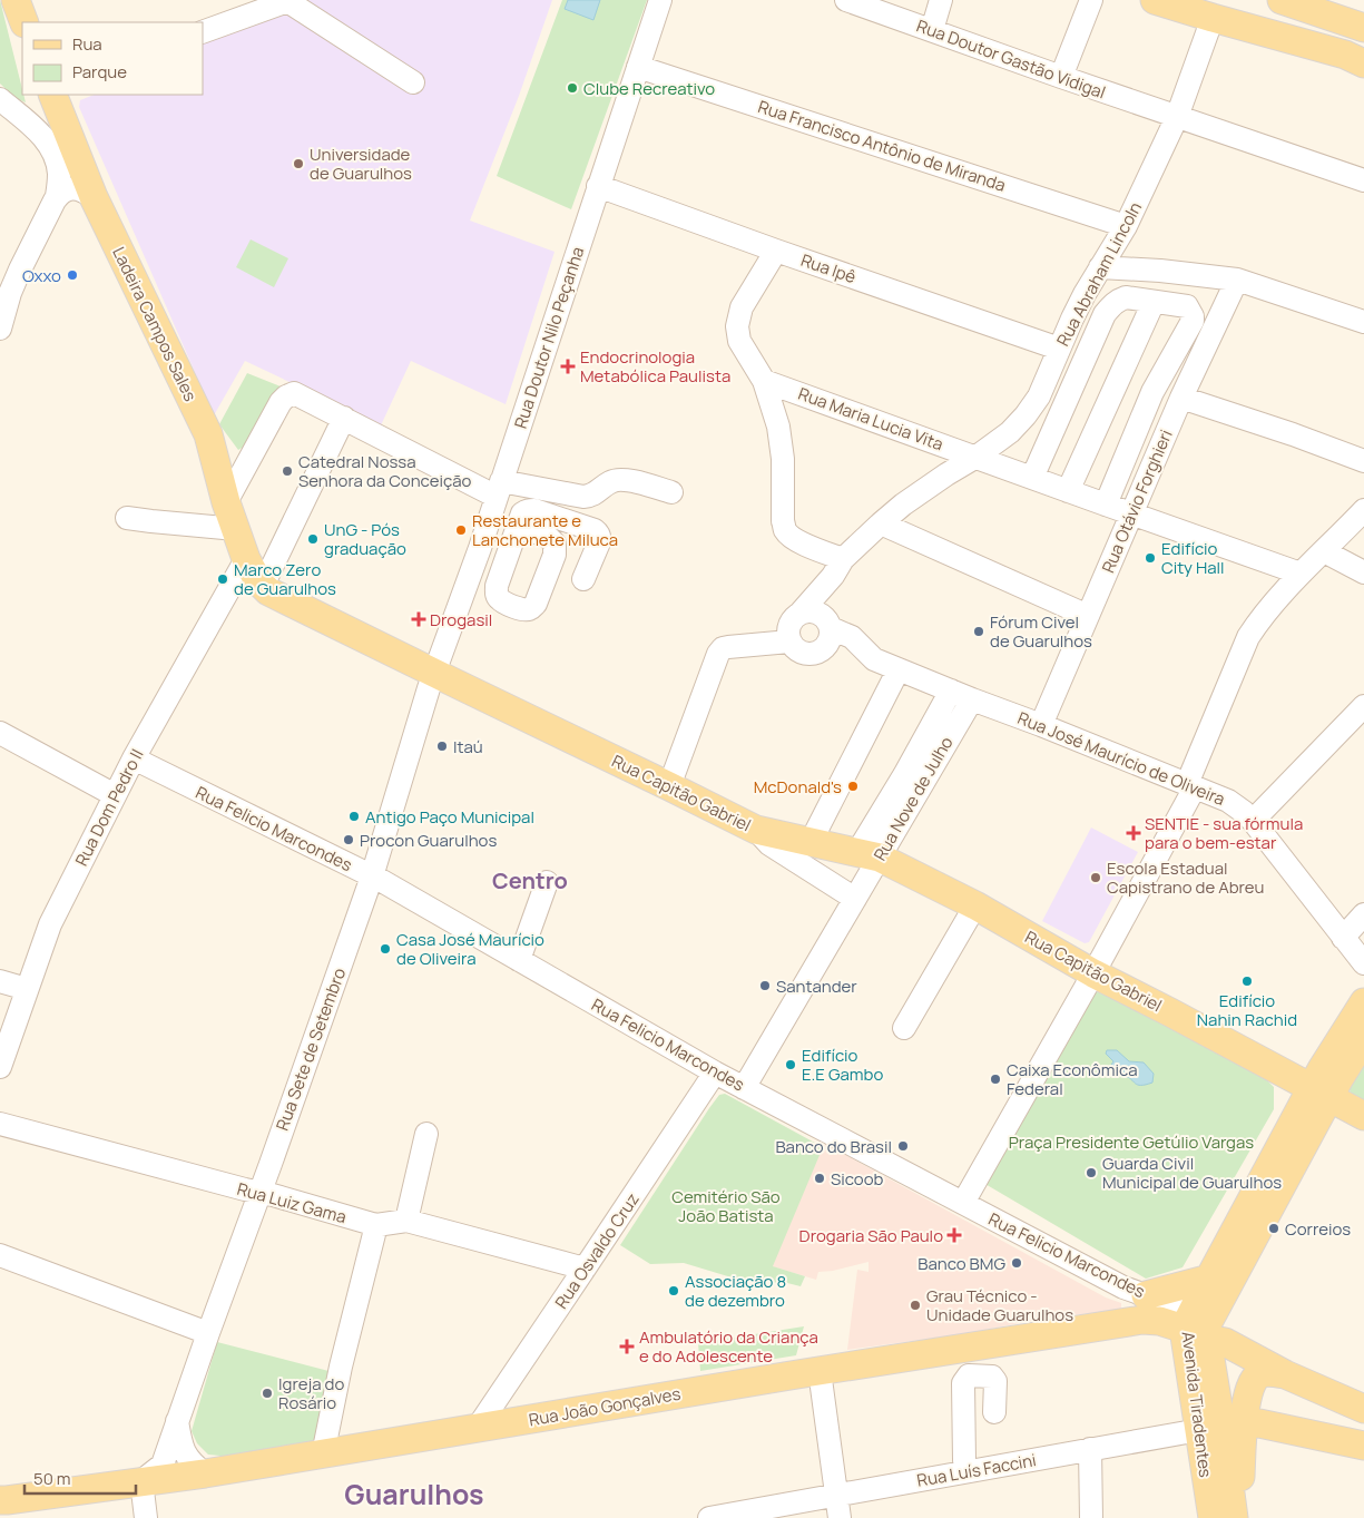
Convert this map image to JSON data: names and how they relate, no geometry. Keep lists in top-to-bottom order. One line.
{"streets":{"main road":["Ladeira Campos Sales","Rua Capitão Gabriel","Avenida Tiradentes","Rua João Gonçalves"],"street":["Rua Doutor Gastão Vidigal","Rua Francisco Antônio de Miranda","Rua Ipê","Rua Abraham Lincoln","Rua Doutor Nilo Peçanha","Rua Maria Lucia Vita","Rua Otávio Forghieri","Rua José Maurício de Oliveira","Rua Nove de Julho","Rua Dom Pedro II","Rua Felicio Marcondes","Rua Sete de Setembro","Rua Luiz Gama","Rua Osvaldo Cruz","Rua Luís Faccini"]},"crossings":[["Rua Doutor Gastão Vidigal","Rua Abraham Lincoln"],["Rua Francisco Antônio de Miranda","Rua Abraham Lincoln"],["Rua Francisco Antônio de Miranda","Rua Doutor Nilo Peçanha"],["Rua Ipê","Rua Abraham Lincoln"],["Rua Ipê","Rua Doutor Nilo Peçanha"],["Rua Abraham Lincoln","Rua Maria Lucia Vita"],["Rua Abraham Lincoln","Rua José Maurício de Oliveira"],["Ladeira Campos Sales","Rua Capitão Gabriel"],["Ladeira Campos Sales","Rua Dom Pedro II"],["Rua Doutor Nilo Peçanha","Rua Capitão Gabriel"],["Rua Doutor Nilo Peçanha","Rua Sete de Setembro"],["Rua Maria Lucia Vita","Rua Otávio Forghieri"],["Rua Otávio Forghieri","Rua José Maurício de Oliveira"],["Rua José Maurício de Oliveira","Rua Nove de Julho"],["Rua Capitão Gabriel","Rua Nove de Julho"],["Rua Capitão Gabriel","Rua Dom Pedro II"],["Rua Capitão Gabriel","Rua Sete de Setembro"],["Rua Capitão Gabriel","Avenida Tiradentes"],["Rua Nove de Julho","Rua Felicio Marcondes"],["Rua Dom Pedro II","Rua Felicio Marcondes"],["Rua Felicio Marcondes","Rua Sete de Setembro"],["Rua Felicio Marcondes","Rua Osvaldo Cruz"],["Rua Felicio Marcondes","Avenida Tiradentes"],["Rua Felicio Marcondes","Rua João Gonçalves"],["Rua Sete de Setembro","Rua Luiz Gama"],["Rua Sete de Setembro","Rua João Gonçalves"],["Rua Luiz Gama","Rua Osvaldo Cruz"],["Rua Osvaldo Cruz","Rua João Gonçalves"],["Avenida Tiradentes","Rua João Gonçalves"],["Avenida Tiradentes","Rua Luís Faccini"]],"districts":["Centro","Guarulhos"],"parks":["Praça Presidente Getúlio Vargas","Cemitério São João Batista"],"places":{"other":["Clube Recreativo","Universidade de Guarulhos","Oxxo","Catedral Nossa Senhora da Conceição","Restaurante e Lanchonete Miluca","UnG - Pós graduação","Edifício City Hall","Marco Zero de Guarulhos","Fórum Civel de Guarulhos","Itaú","McDonald's","Antigo Paço Municipal","Procon Guarulhos","Escola Estadual Capistrano de Abreu","Casa José Maurício de Oliveira","Edifício Nahin Rachid","Santander","Edifício E.E Gambo","Caixa Econômica Federal","Banco do Brasil","Guarda Civil Municipal de Guarulhos","Sicoob","Correios","Banco BMG","Associação 8 de dezembro","Grau Técnico - Unidade Guarulhos","Igreja do Rosário"],"health":["Endocrinologia Metabólica Paulista","Drogasil","SENTIE - sua fórmula para o bem-estar","Drogaria São Paulo","Ambulatório da Criança e do Adolescente"]},"legend":["Rua","Parque"],"scale_bar":"50 m"}
